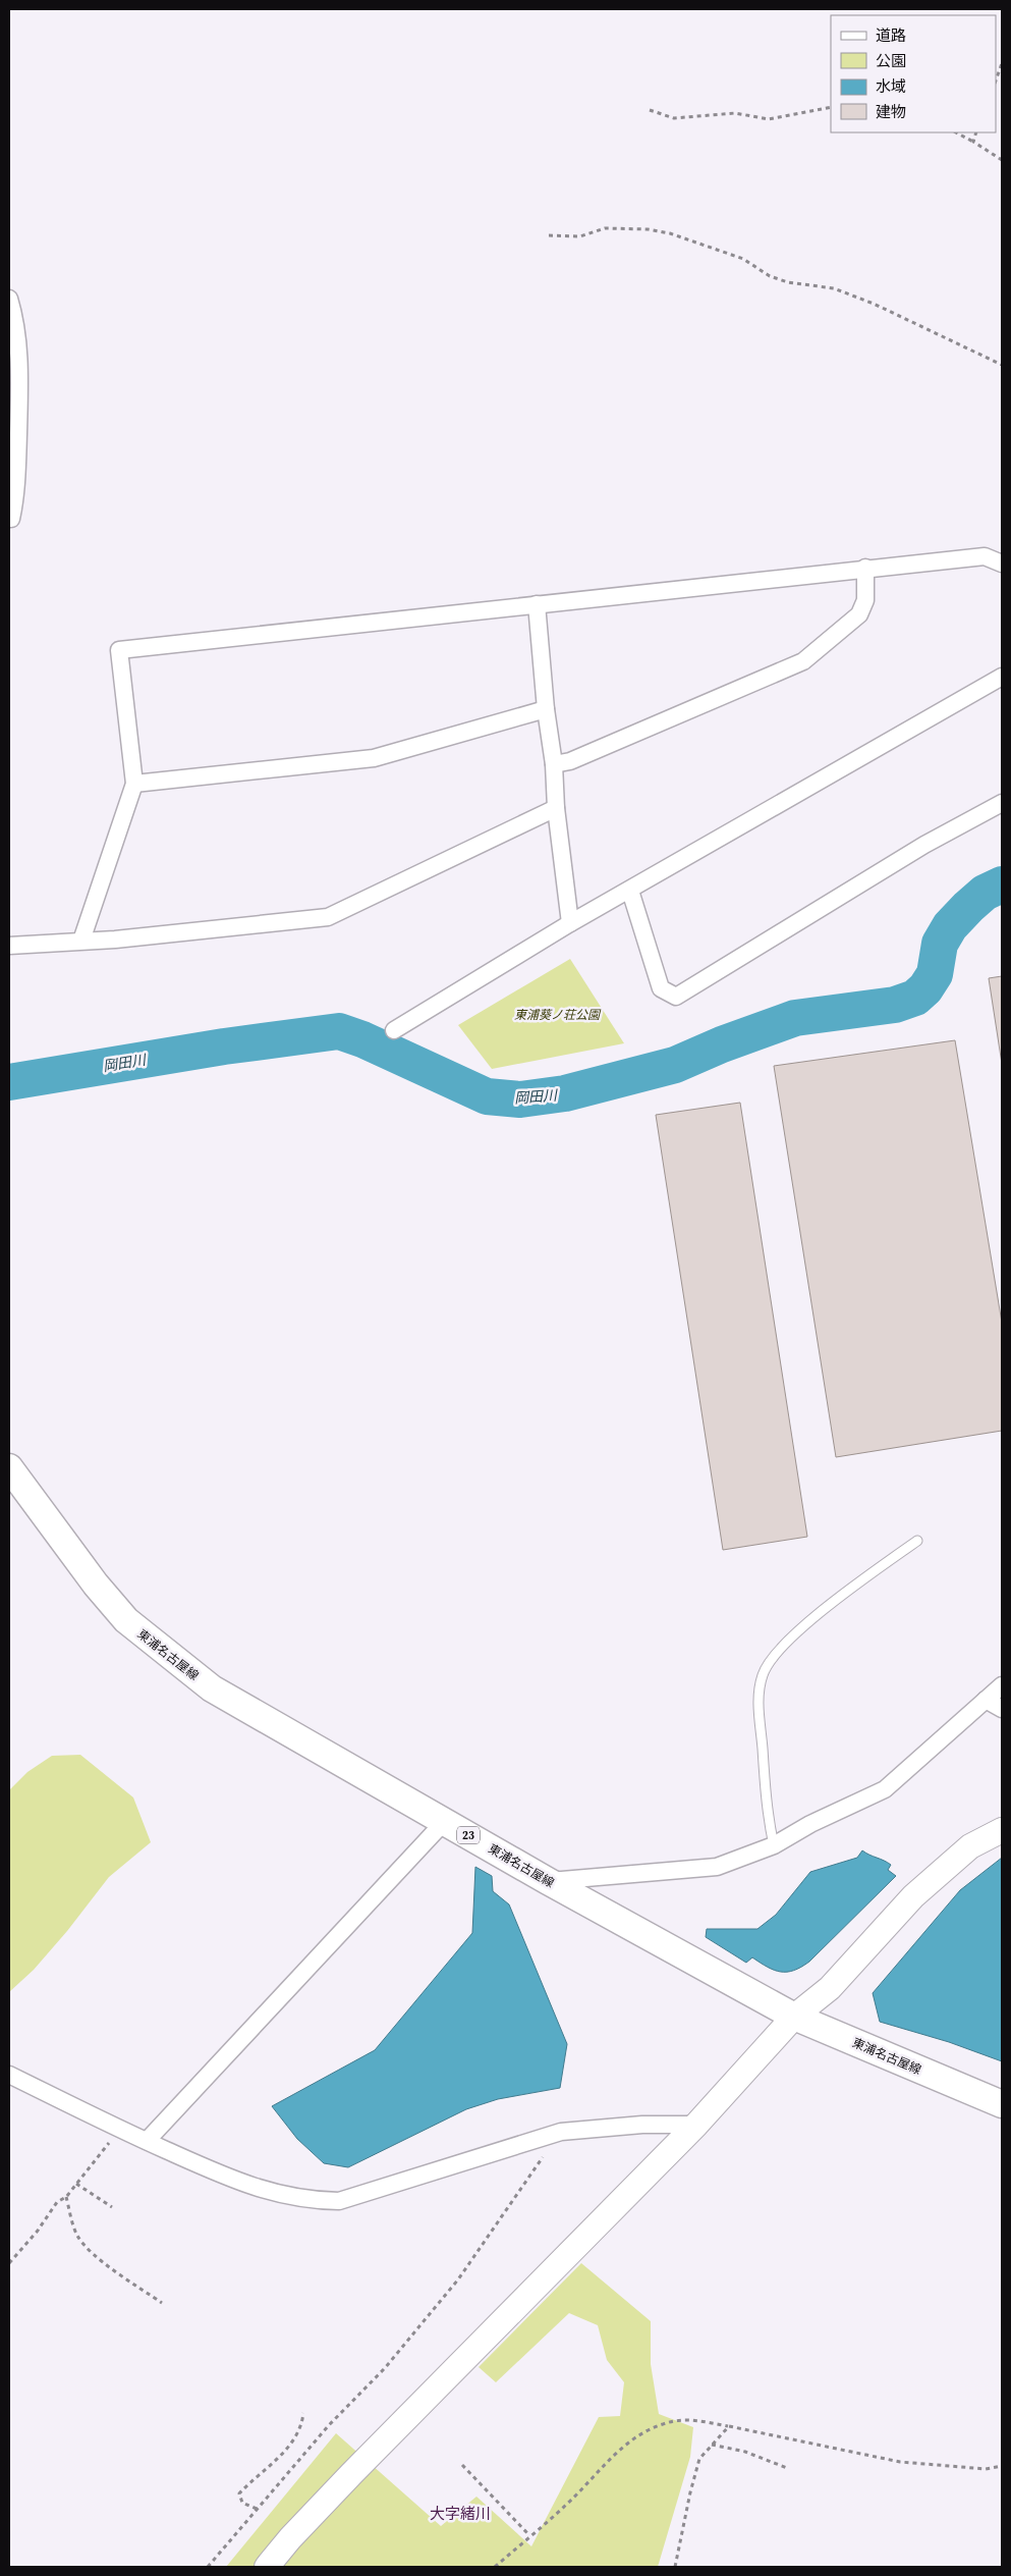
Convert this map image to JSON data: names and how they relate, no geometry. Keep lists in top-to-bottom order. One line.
{"streets":{"main road":["東浦名古屋線","23"]},"districts":["大字緒川"],"water":["岡田川"],"parks":["東浦葵ノ荘公園"],"legend":["道路","公園","水域","建物"]}
